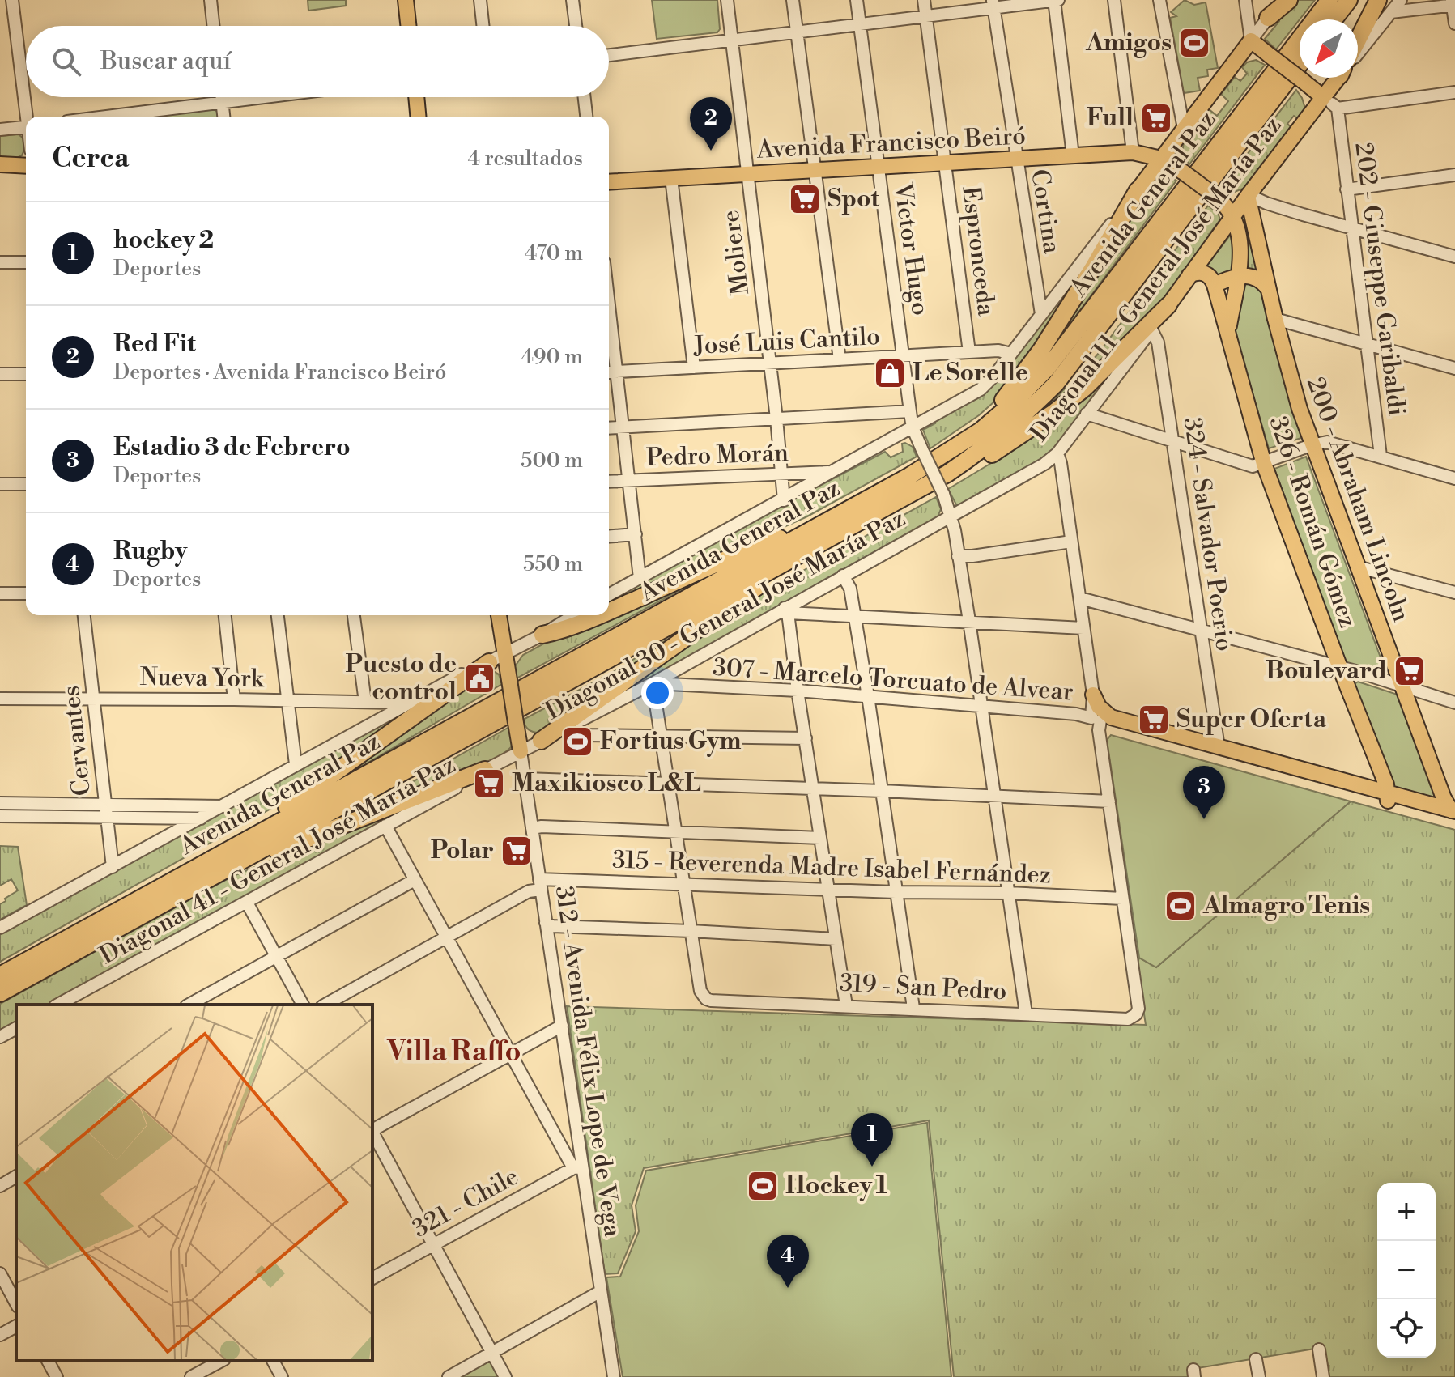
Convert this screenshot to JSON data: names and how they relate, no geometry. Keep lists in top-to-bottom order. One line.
{"streets":{"highway":["Avenida General Paz"],"main road":["Avenida Francisco Beiró","Diagonal 11 - General José María Paz","200 - Abraham Lincoln","326 - Román Gómez"],"street":["Cortina","Víctor Hugo","Espronceda","Moliere","202 - Giuseppe Garibaldi","José Luis Cantilo","Pedro Morán","324 - Salvador Poerio","Diagonal 30 - General José María Paz","Nueva York","307 - Marcelo Torcuato de Alvear","Cervantes","Diagonal 41 - General José María Paz","315 - Reverenda Madre Isabel Fernández","319 - San Pedro","312 - Avenida Félix Lope de Vega","321 - Chile"]},"crossings":[["Avenida Francisco Beiró","Avenida General Paz"],["Avenida Francisco Beiró","Cortina"],["Avenida Francisco Beiró","Víctor Hugo"],["Avenida Francisco Beiró","Espronceda"],["Avenida Francisco Beiró","Moliere"],["Avenida Francisco Beiró","Diagonal 11 - General José María Paz"],["Avenida General Paz","Cortina"],["Avenida General Paz","Víctor Hugo"],["Avenida General Paz","Moliere"],["Avenida General Paz","José Luis Cantilo"],["Avenida General Paz","Pedro Morán"],["Avenida General Paz","Nueva York"],["Avenida General Paz","Cervantes"],["Víctor Hugo","Diagonal 11 - General José María Paz"],["Víctor Hugo","José Luis Cantilo"],["Víctor Hugo","Diagonal 30 - General José María Paz"],["Víctor Hugo","307 - Marcelo Torcuato de Alvear"],["Víctor Hugo","315 - Reverenda Madre Isabel Fernández"],["Víctor Hugo","319 - San Pedro"],["Espronceda","José Luis Cantilo"],["Moliere","José Luis Cantilo"],["Moliere","Pedro Morán"],["Diagonal 11 - General José María Paz","200 - Abraham Lincoln"],["Diagonal 11 - General José María Paz","324 - Salvador Poerio"],["Diagonal 11 - General José María Paz","Diagonal 30 - General José María Paz"],["Diagonal 30 - General José María Paz","307 - Marcelo Torcuato de Alvear"],["Diagonal 30 - General José María Paz","Diagonal 41 - General José María Paz"],["Diagonal 30 - General José María Paz","312 - Avenida Félix Lope de Vega"],["Nueva York","Cervantes"],["Diagonal 41 - General José María Paz","312 - Avenida Félix Lope de Vega"],["315 - Reverenda Madre Isabel Fernández","319 - San Pedro"],["315 - Reverenda Madre Isabel Fernández","312 - Avenida Félix Lope de Vega"],["312 - Avenida Félix Lope de Vega","321 - Chile"]],"districts":["Villa Raffo"],"places":{"sports":["Amigos","Fortius Gym","Almagro Tenis","Hockey 1"],"supermarket":["Full","Spot","Boulevard","Super Oferta","Maxikiosco L&L","Polar"],"shop":["Le Sorelle"],"public building":["Puesto de control"]},"north":"bottom left","page":{"search":"Buscar aquí","pins":["2","3","1","4"],"heading":["Cerca","4 resultados"],"list":[{"mark":"1","name":"hockey 2","note":"Deportes","value":"470 m"},{"mark":"2","name":"Red Fit","note":"Deportes · Avenida Francisco Beiró","value":"490 m"},{"mark":"3","name":"Estadio 3 de Febrero","note":"Deportes","value":"500 m"},{"mark":"4","name":"Rugby","note":"Deportes","value":"550 m"}],"map_buttons":["+","−"]}}
